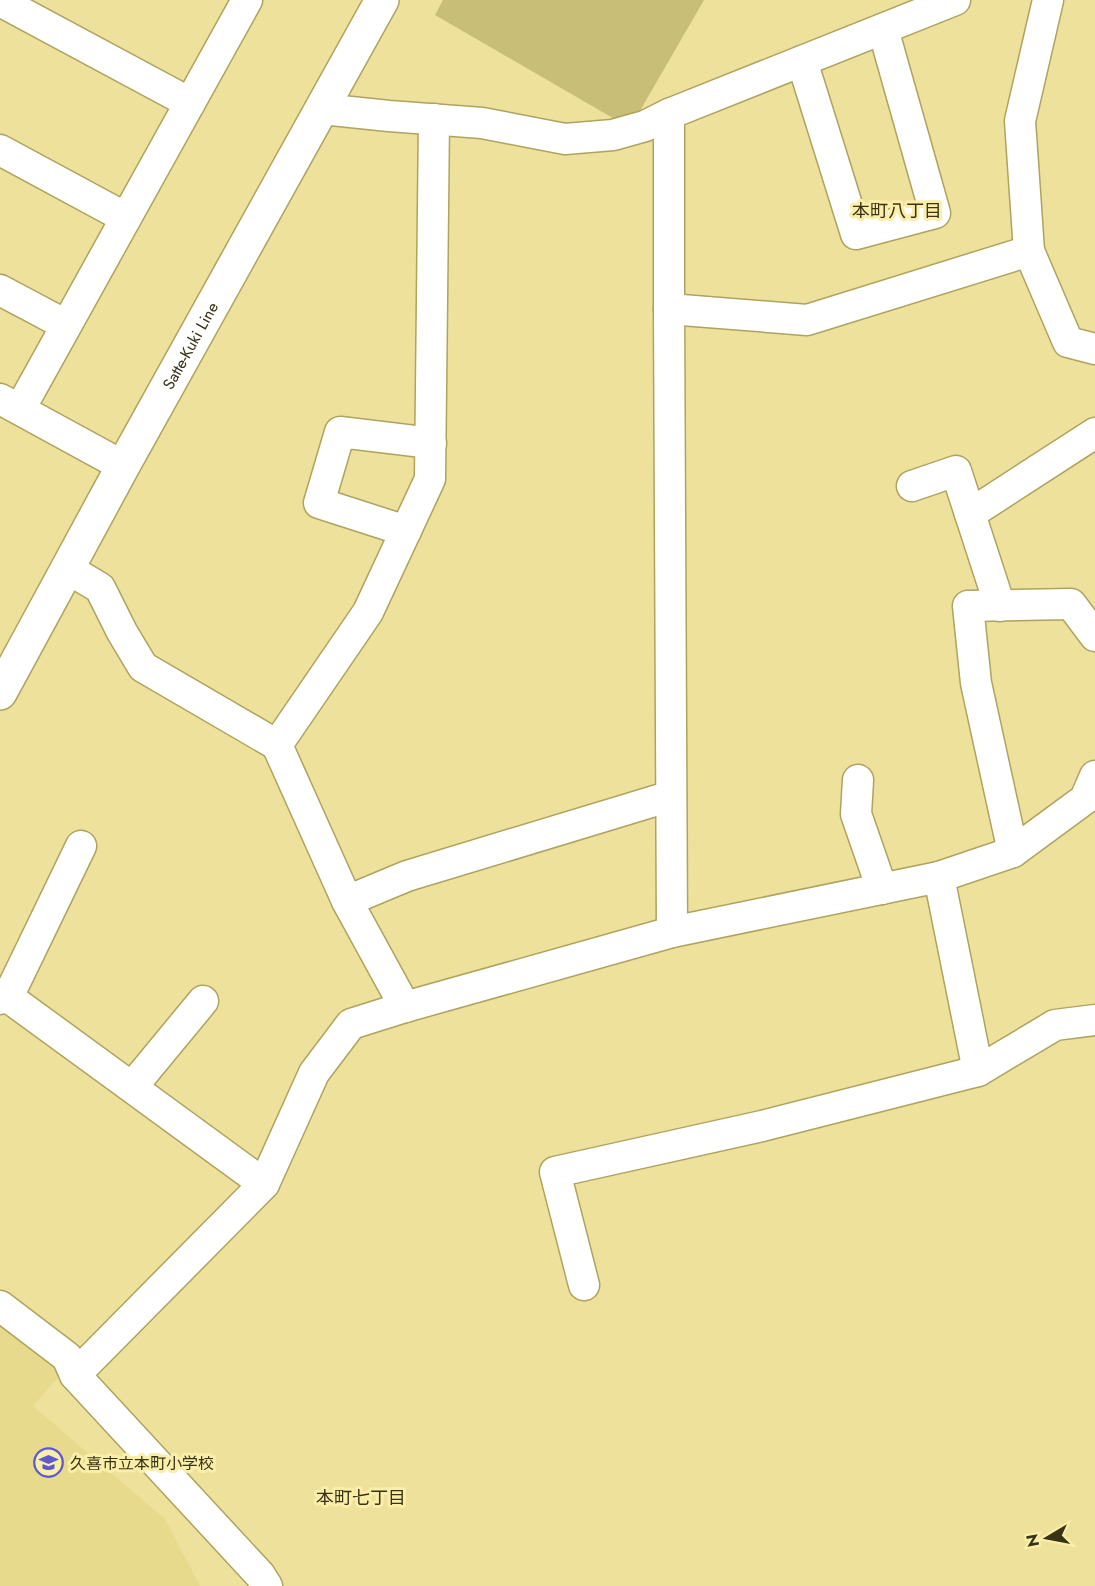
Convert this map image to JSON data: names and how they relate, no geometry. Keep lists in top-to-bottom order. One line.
{"streets":{"main road":["Satte-Kuki Line"]},"districts":["本町八丁目","本町七丁目"],"places":{"school or university":["久喜市立本町小学校"]},"north":"left"}
